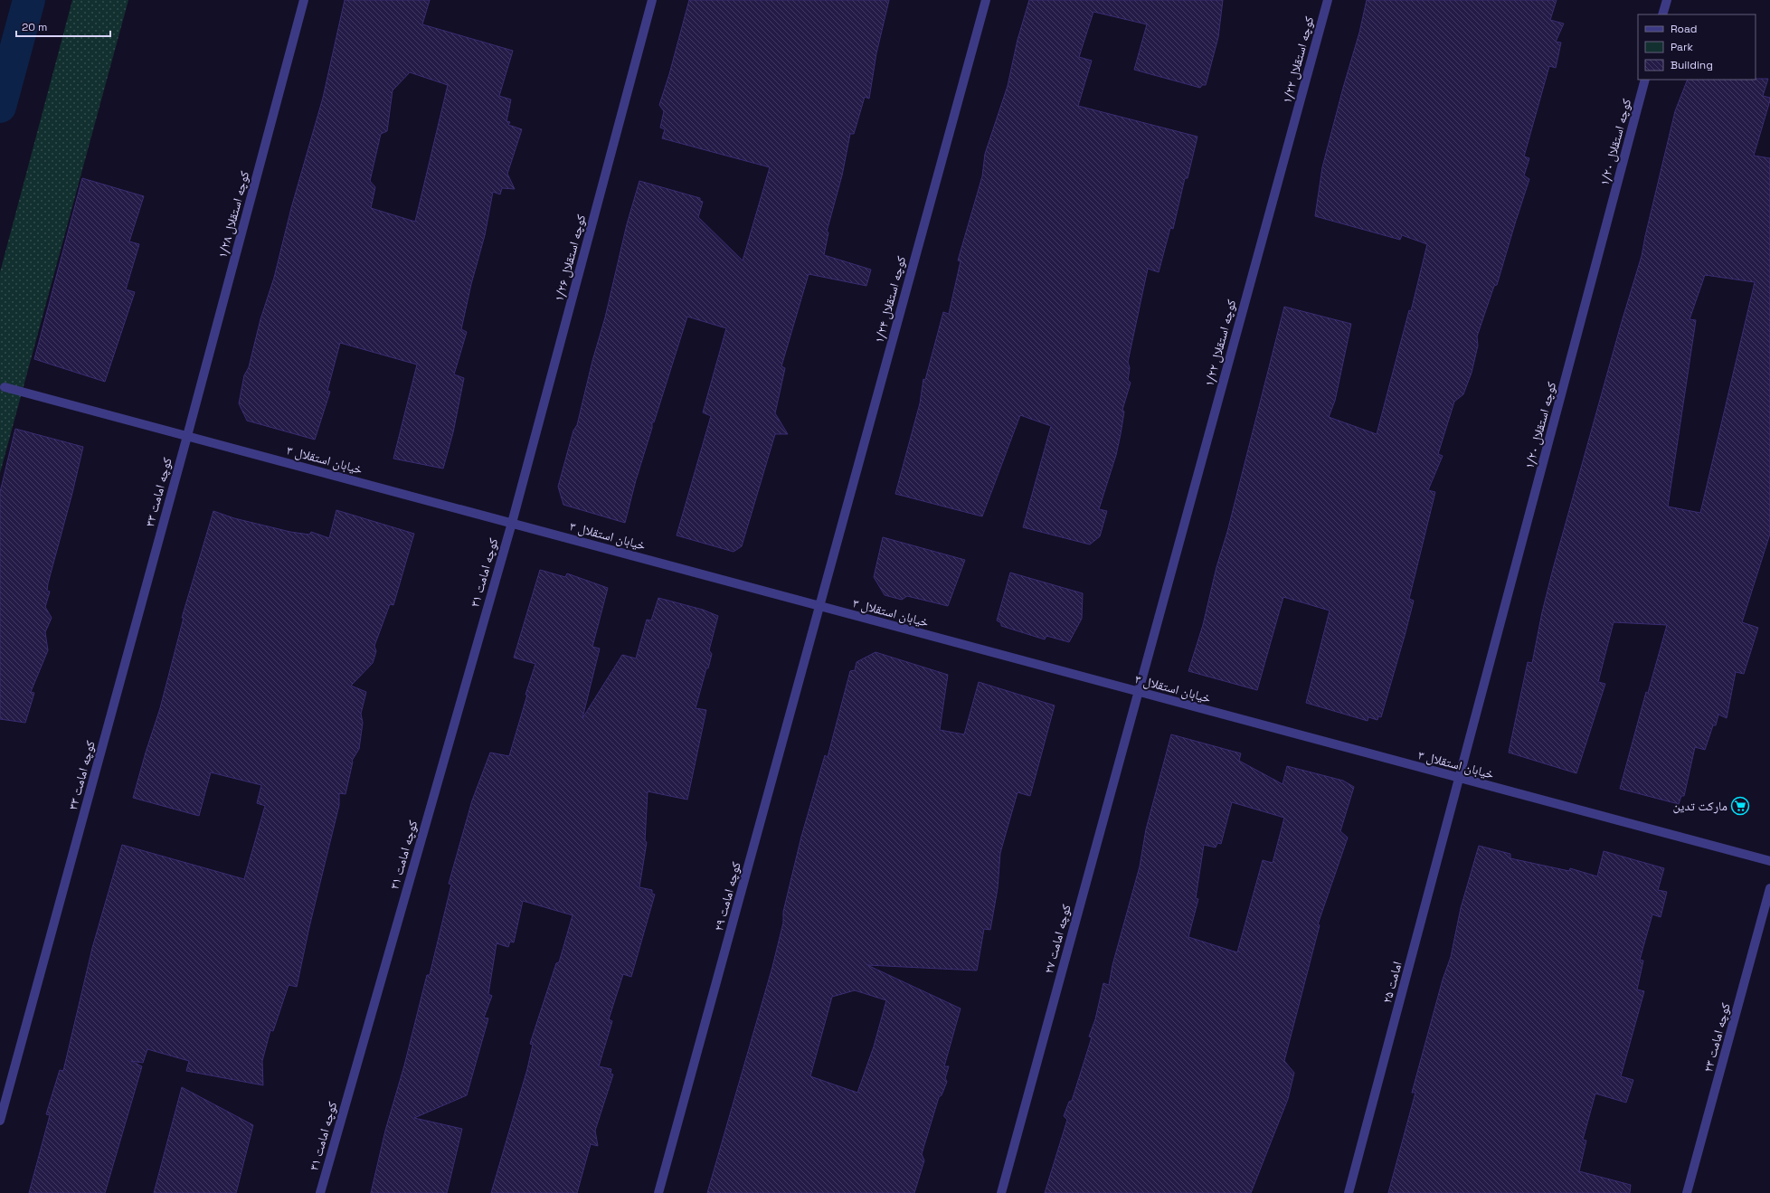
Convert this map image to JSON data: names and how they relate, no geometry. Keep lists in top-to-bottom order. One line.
{"streets":{"street":["کوچه استقلال ۱/۲۲","کوچه استقلال ۱/۲۰","کوچه استقلال ۱/۲۸","کوچه استقلال ۱/۲۶","کوچه استقلال ۱/۲۴","خیابان استقلال ۳","کوچه امامت ۳۳","کوچه امامت ۳۱","کوچه امامت ۲۹","کوچه امامت ۲۷","امامت ۲۵","کوچه امامت ۲۳"]},"crossings":[["کوچه استقلال ۱/۲۲","خیابان استقلال ۳"],["کوچه استقلال ۱/۲۲","کوچه امامت ۲۷"],["کوچه استقلال ۱/۲۰","خیابان استقلال ۳"],["کوچه استقلال ۱/۲۰","امامت ۲۵"],["کوچه استقلال ۱/۲۸","خیابان استقلال ۳"],["کوچه استقلال ۱/۲۸","کوچه امامت ۳۳"],["کوچه استقلال ۱/۲۶","خیابان استقلال ۳"],["کوچه استقلال ۱/۲۶","کوچه امامت ۳۱"],["کوچه استقلال ۱/۲۴","خیابان استقلال ۳"],["کوچه استقلال ۱/۲۴","کوچه امامت ۲۹"],["خیابان استقلال ۳","کوچه امامت ۳۳"],["خیابان استقلال ۳","کوچه امامت ۳۱"],["خیابان استقلال ۳","کوچه امامت ۲۹"],["خیابان استقلال ۳","کوچه امامت ۲۷"],["خیابان استقلال ۳","امامت ۲۵"]],"places":{"supermarket":["مارکت تدین"]},"legend":["Road","Park","Building"],"scale_bar":"20 m"}
